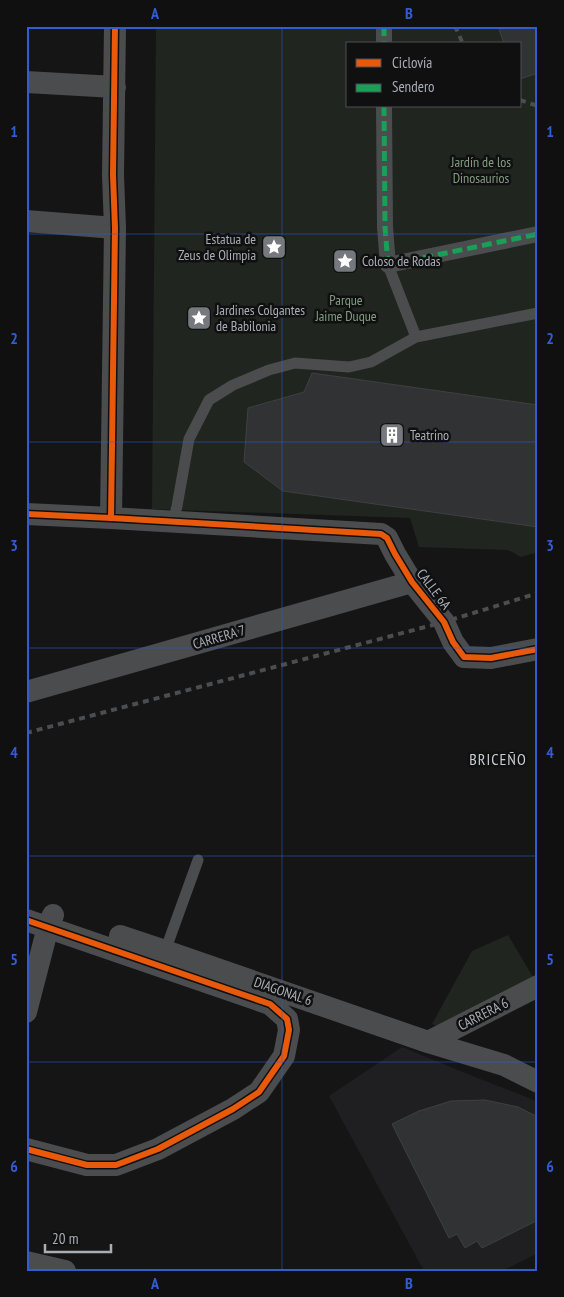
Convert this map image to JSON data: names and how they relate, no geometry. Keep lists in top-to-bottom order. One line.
{"streets":{"street":["CALLE 6A","CARRERA 7","DIAGONAL 6","CARRERA 6"]},"crossings":[["CALLE 6A","CARRERA 7"],["DIAGONAL 6","CARRERA 6"]],"districts":["BRICEÑO"],"parks":["Jardín de los Dinosaurios","Parque Jaime Duque"],"places":{"place":["Estatua de Zeus de Olimpia","Coloso de Rodas","Jardines Colgantes de Babilonia"],"building":["Teatrino"]},"legend":["Ciclovía","Sendero"],"scale_bar":"20 m","grid":{"columns":["A","B"],"rows":["1","2","3","4","5","6"]}}
